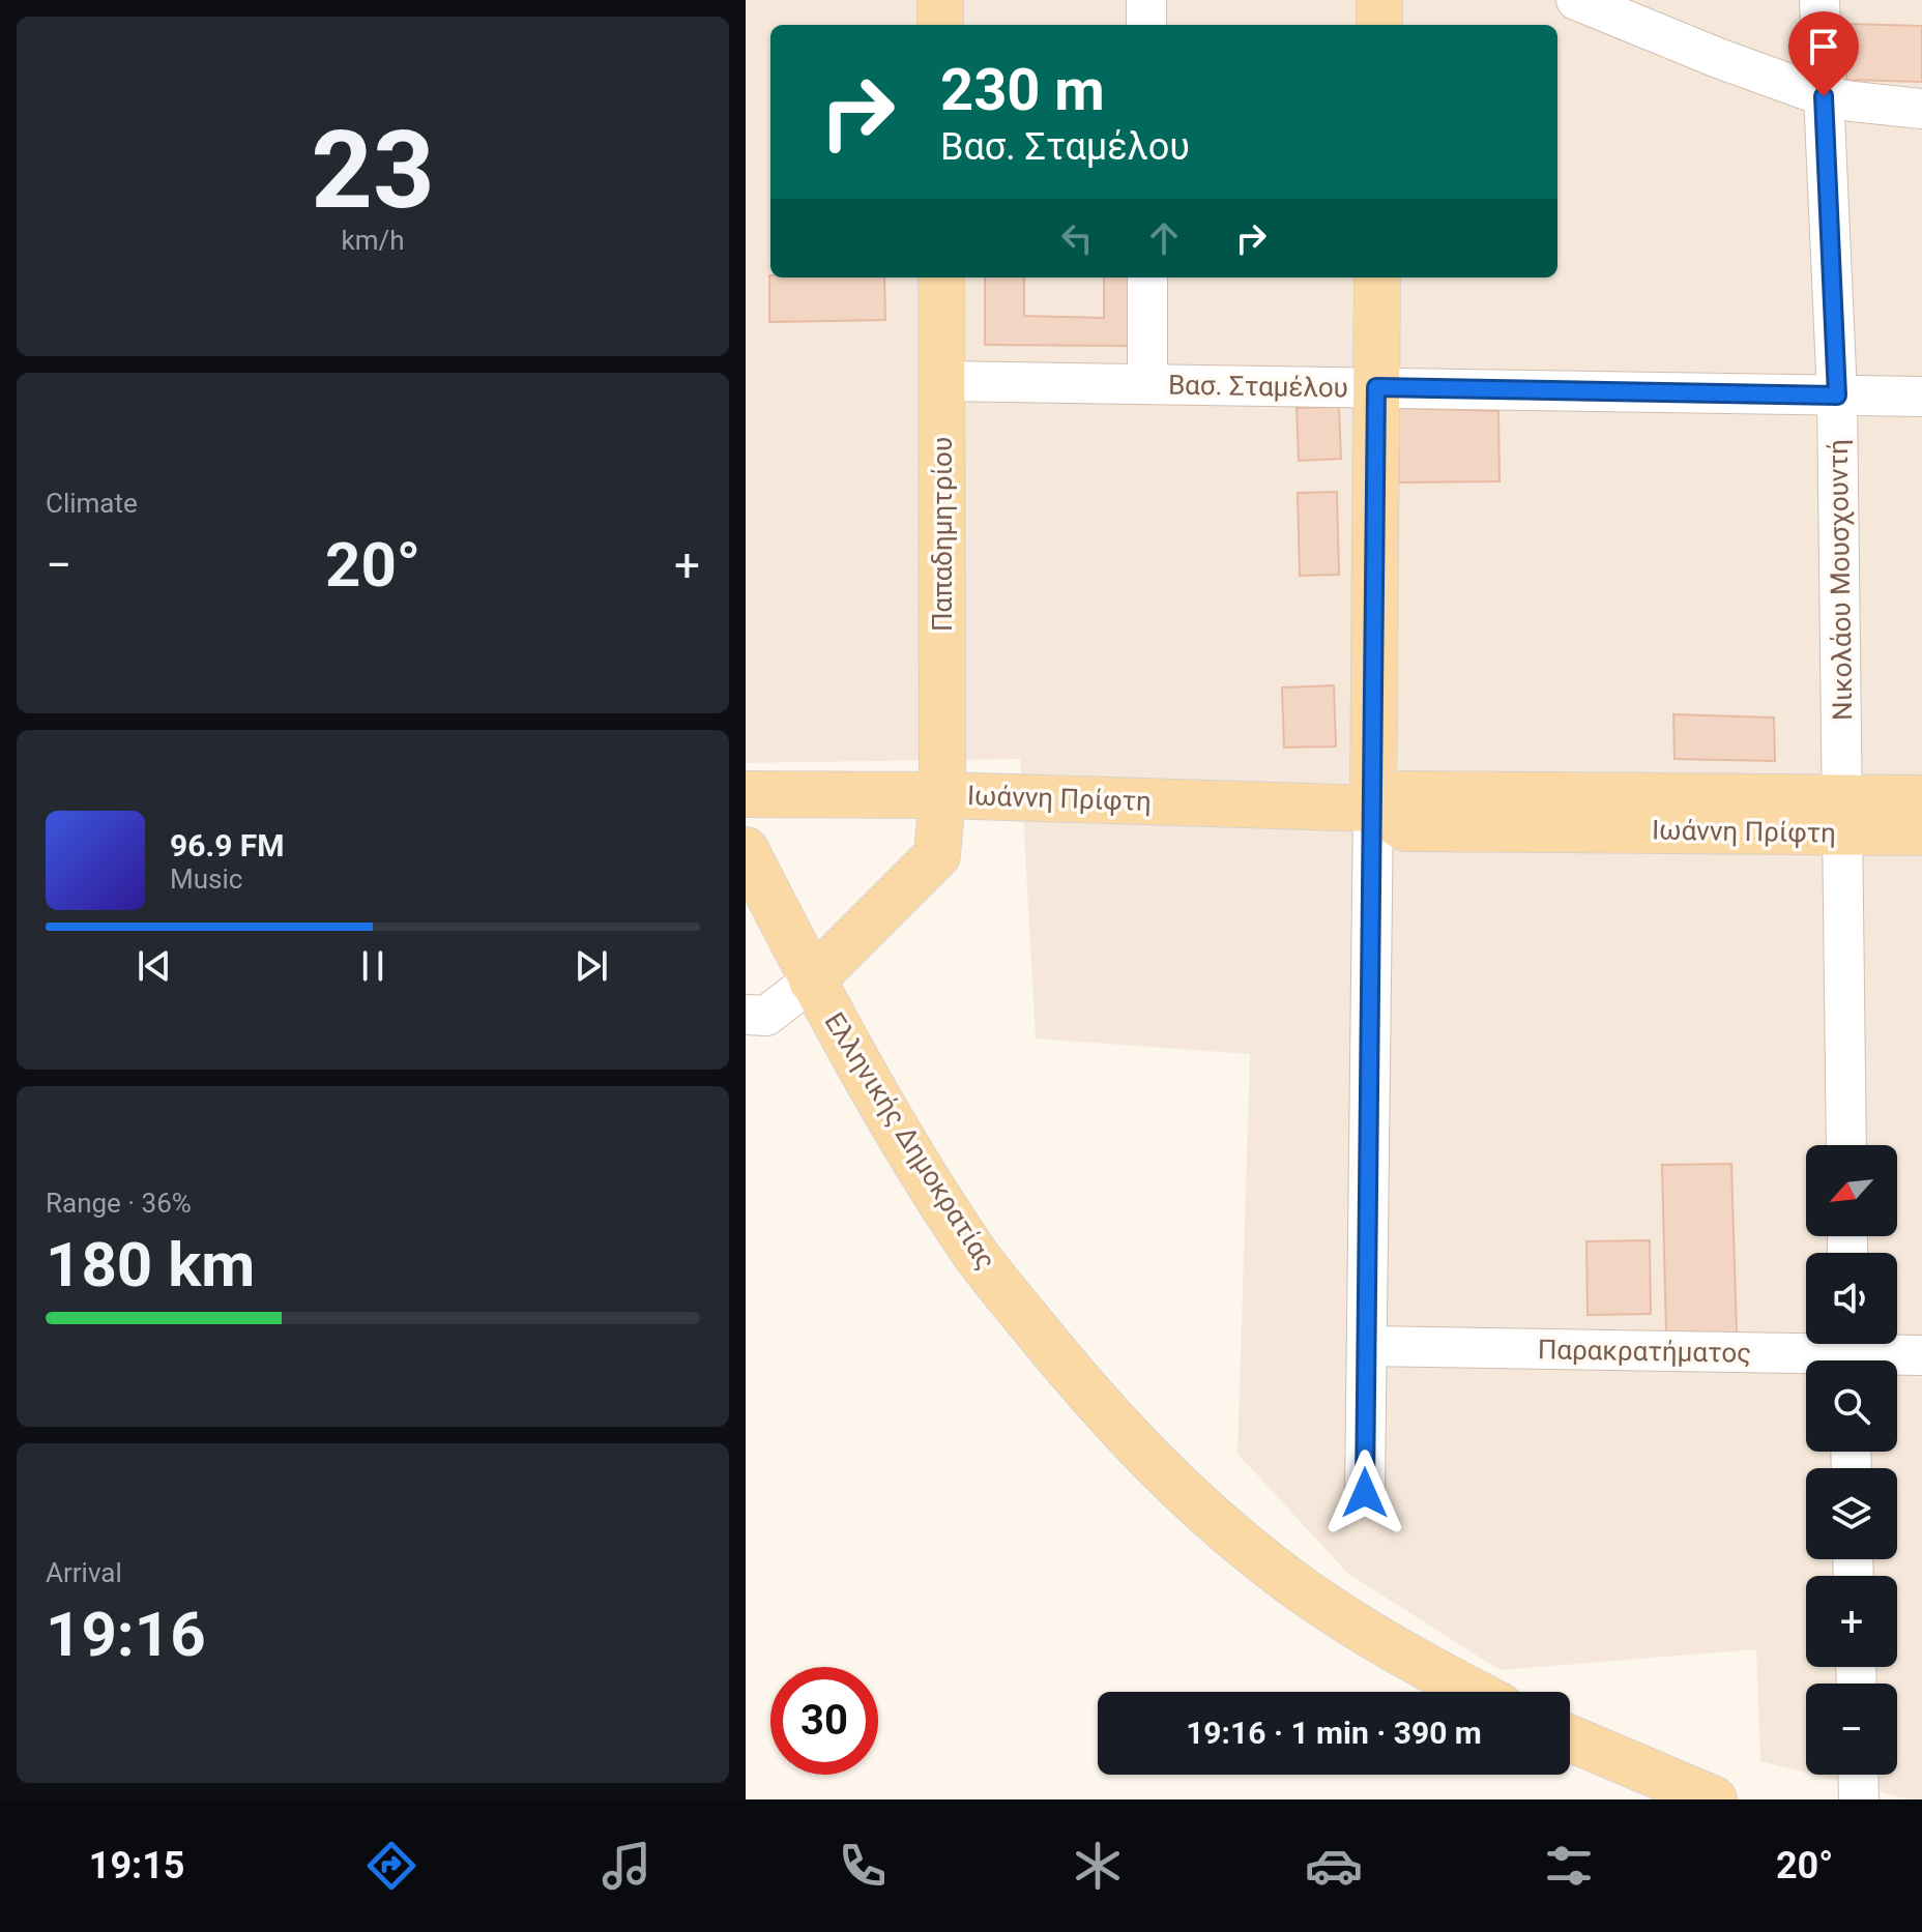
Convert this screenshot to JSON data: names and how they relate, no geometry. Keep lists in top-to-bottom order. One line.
{"streets":{"main road":["Παπαδημητρίου","Ιωάννη Πρίφτη","Ελληνικής Δημοκρατίας"],"street":["Βασ. Σταμέλου","Νικολάου Μουσχουντή","Παρακρατήματος"]},"crossings":[["Βασ. Σταμέλου","Παπαδημητρίου"],["Βασ. Σταμέλου","Νικολάου Μουσχουντή"],["Παπαδημητρίου","Ιωάννη Πρίφτη"],["Παπαδημητρίου","Ελληνικής Δημοκρατίας"],["Νικολάου Μουσχουντή","Ιωάννη Πρίφτη"]],"north":"bottom left","page":{"tile":[["23","km/h"],"Climate",["Range · 36%","180 km"],["Arrival","19:16"]],"turn":["230 m","Βασ. Σταμέλου"],"heat":["−","20°","+"],"song":["96.9 FM","Music"],"map_buttons":["+","−"],"limit":"30","trip":"19:16 · 1 min · 390 m","tabs":["19:15","20°"]}}
